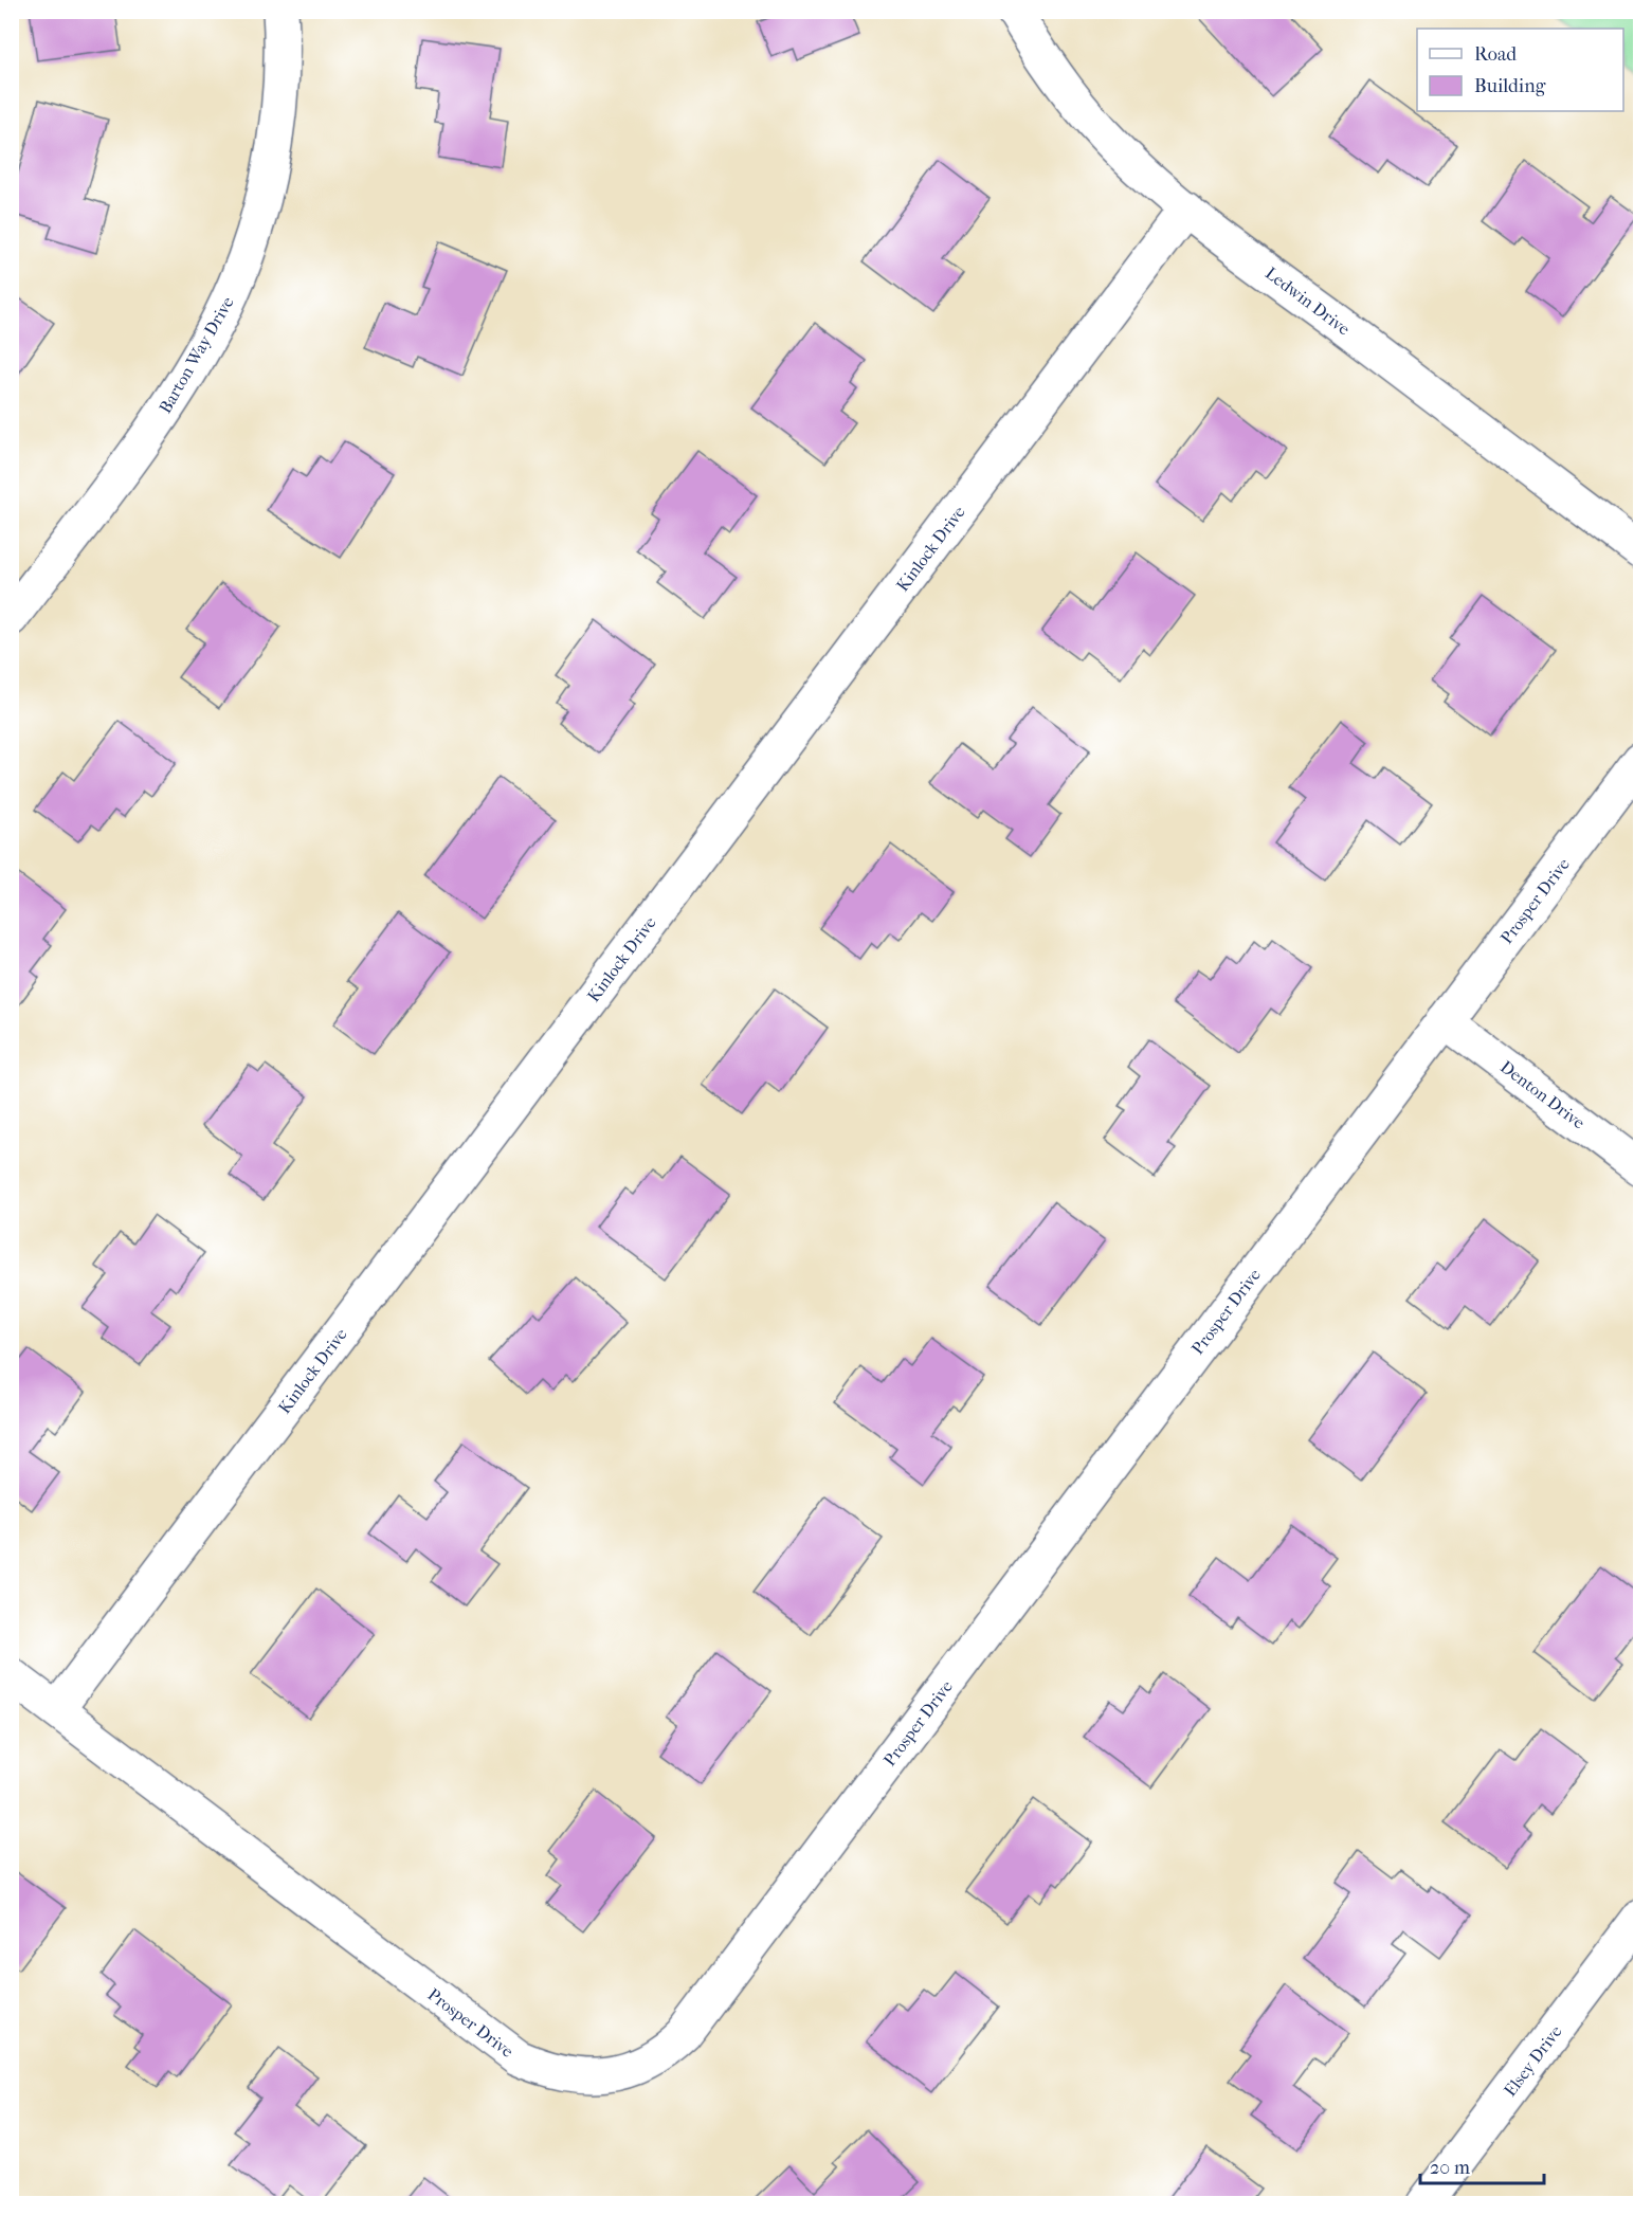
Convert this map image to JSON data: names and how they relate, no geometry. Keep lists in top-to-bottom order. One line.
{"streets":{"street":["Ledwin Drive","Barton Way Drive","Kinlock Drive","Prosper Drive","Denton Drive","Elsey Drive"]},"crossings":[["Ledwin Drive","Kinlock Drive"],["Kinlock Drive","Prosper Drive"],["Prosper Drive","Denton Drive"]],"legend":["Road","Building"],"scale_bar":"20 m"}
